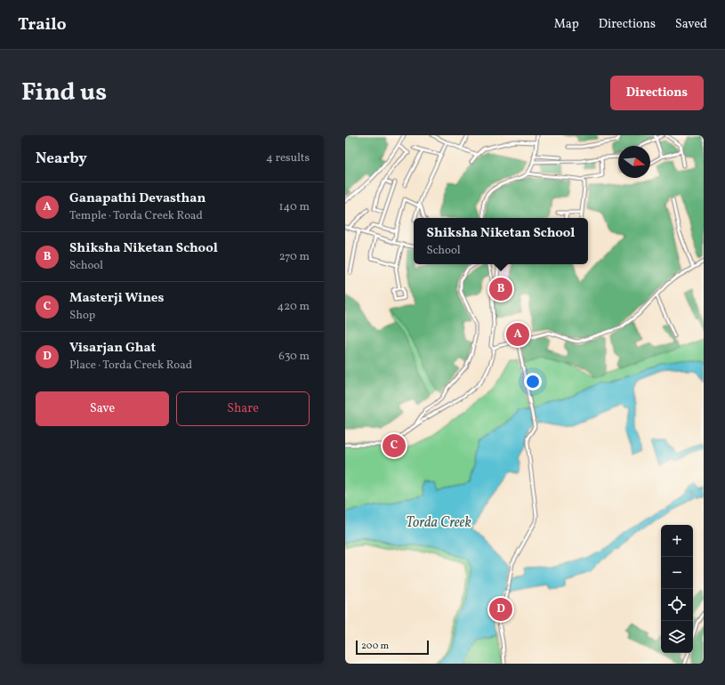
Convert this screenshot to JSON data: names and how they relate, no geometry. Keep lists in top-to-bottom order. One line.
{"water":["Torda Creek"],"scale_bar":"200 m","north":"right","page":{"header":"Trailo","nav":["Map","Directions","Saved"],"title":"Find us","buttons":["Directions",["Save","Share"]],"heading":["Nearby","4 results"],"list":[{"mark":"A","name":"Ganapathi Devasthan","note":"Temple · Torda Creek Road","value":"140 m"},{"mark":"B","name":"Shiksha Niketan School","note":"School","value":"270 m"},{"mark":"C","name":"Masterji Wines","note":"Shop","value":"420 m"},{"mark":"D","name":"Visarjan Ghat","note":"Place · Torda Creek Road","value":"630 m"}],"popup":["Shiksha Niketan School","School"],"pins":["B","A","C","D"],"map_buttons":["+","−"],"scale":"200 m"}}
